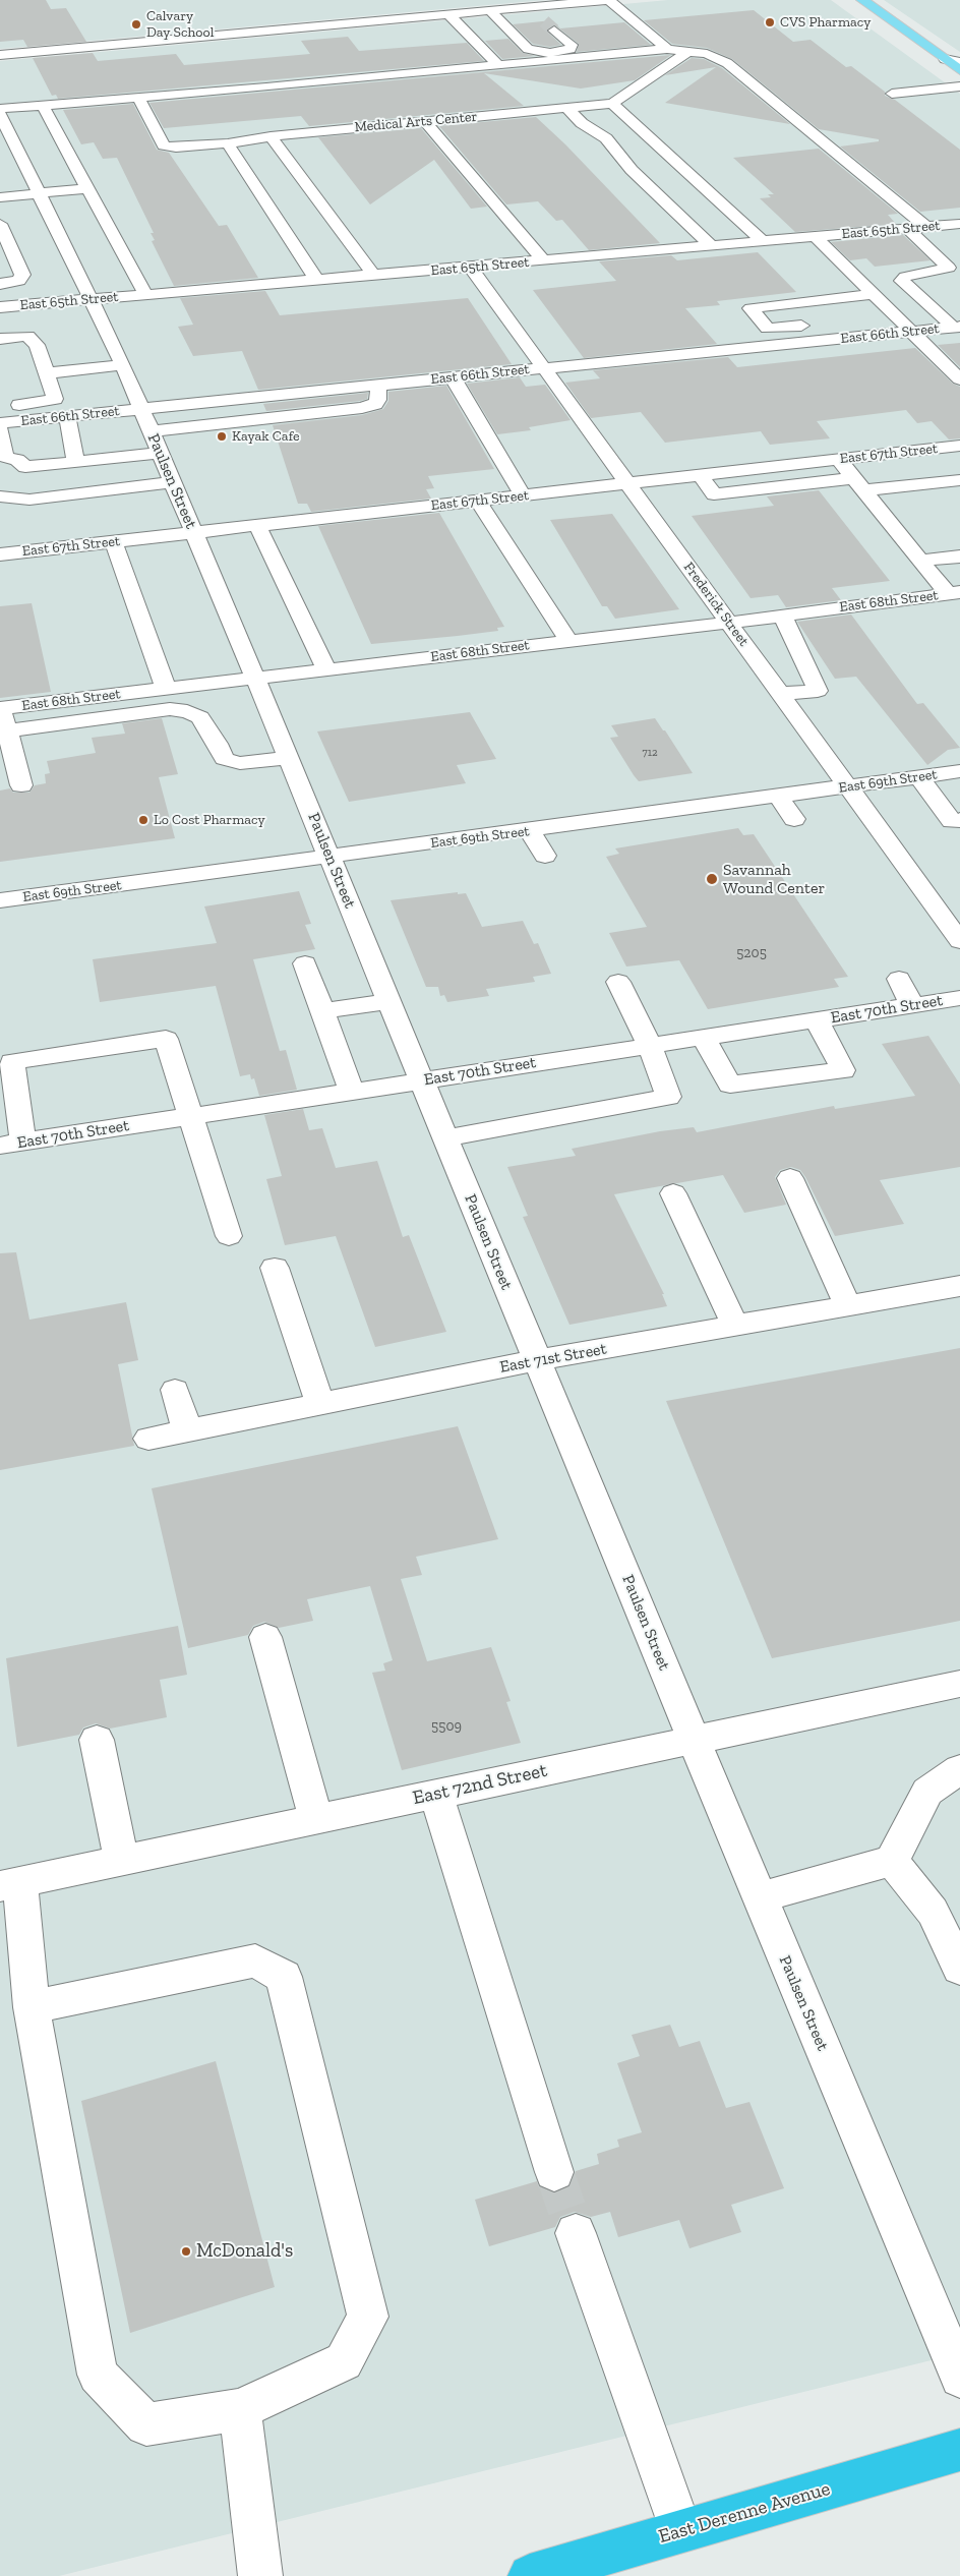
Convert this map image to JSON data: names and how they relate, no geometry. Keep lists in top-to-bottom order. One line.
{"streets":{"highway":["East Derenne Avenue"],"street":["Medical Arts Center","East 65th Street","East 66th Street","East 67th Street","Paulsen Street","East 68th Street","Frederick Street","East 69th Street","East 70th Street","East 71st Street","East 72nd Street"]},"crossings":[["East 65th Street","Paulsen Street"],["East 65th Street","Frederick Street"],["East 66th Street","Paulsen Street"],["East 66th Street","Frederick Street"],["East 67th Street","Paulsen Street"],["East 67th Street","Frederick Street"],["Paulsen Street","East 68th Street"],["Paulsen Street","East 69th Street"],["Paulsen Street","East 70th Street"],["Paulsen Street","East 71st Street"],["Paulsen Street","East 72nd Street"],["East 68th Street","Frederick Street"],["Frederick Street","East 69th Street"]],"places":["CVS Pharmacy","Calvary Day School","Kayak Cafe","Lo Cost Pharmacy","Savannah Wound Center","McDonald's"],"house_numbers":["712","5205","5509"]}
